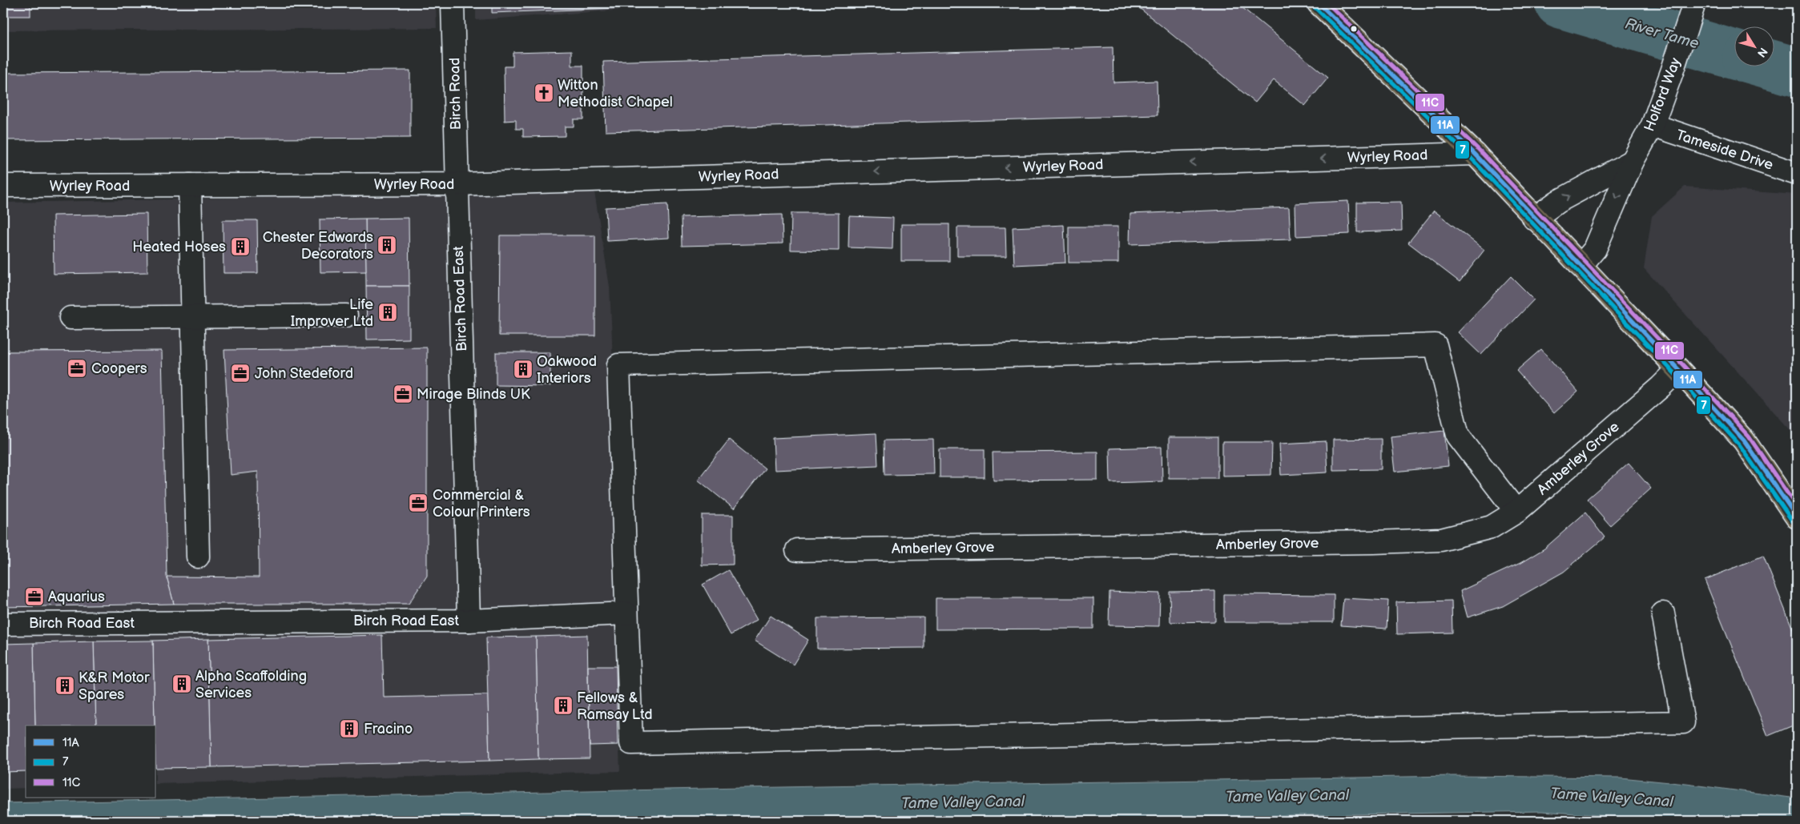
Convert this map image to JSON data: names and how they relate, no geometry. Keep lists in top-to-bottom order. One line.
{"streets":{"street":["Birch Road","Holford Way","Tameside Drive","Wyrley Road","Birch Road East","Amberley Grove"]},"crossings":[["Birch Road","Wyrley Road"],["Birch Road","Birch Road East"],["Holford Way","Tameside Drive"],["Wyrley Road","Birch Road East"]],"one_way":["Holford Way","Wyrley Road"],"water":["River Tame","Tame Valley Canal"],"places":{"church":["Witton Methodist Chapel"],"building":["Chester Edwards Decorators","Heated Hoses","Life Improver Ltd","Oakwood Interiors","Alpha Scaffolding Services","K&R Motor Spares","Fellows & Ramsay Ltd","Fracino"],"office":["Coopers","John Stedeford","Mirage Blinds UK","Commercial & Colour Printers","Aquarius"]},"lines":["transit line 11A","transit line 11C","transit line 7"],"legend":["11A","7","11C"],"north":"bottom right"}
